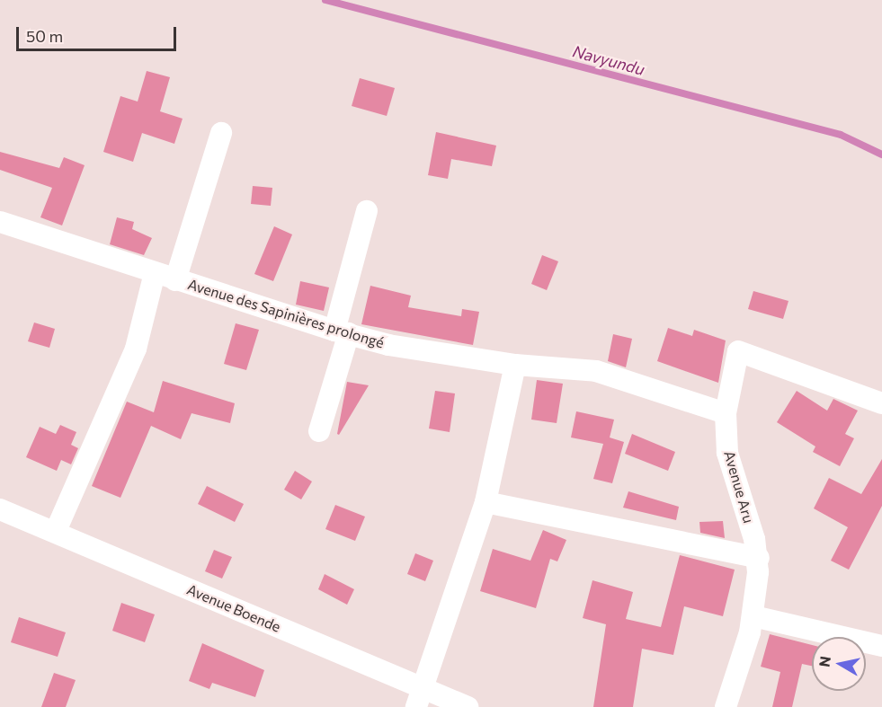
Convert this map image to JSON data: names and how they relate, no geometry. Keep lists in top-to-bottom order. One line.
{"streets":{"street":["Avenue des Sapinières prolongé","Avenue Aru","Avenue Boende"]},"crossings":[["Avenue des Sapinières prolongé","Avenue Aru"]],"water":["Navyundu"],"scale_bar":"50 m","north":"left"}
